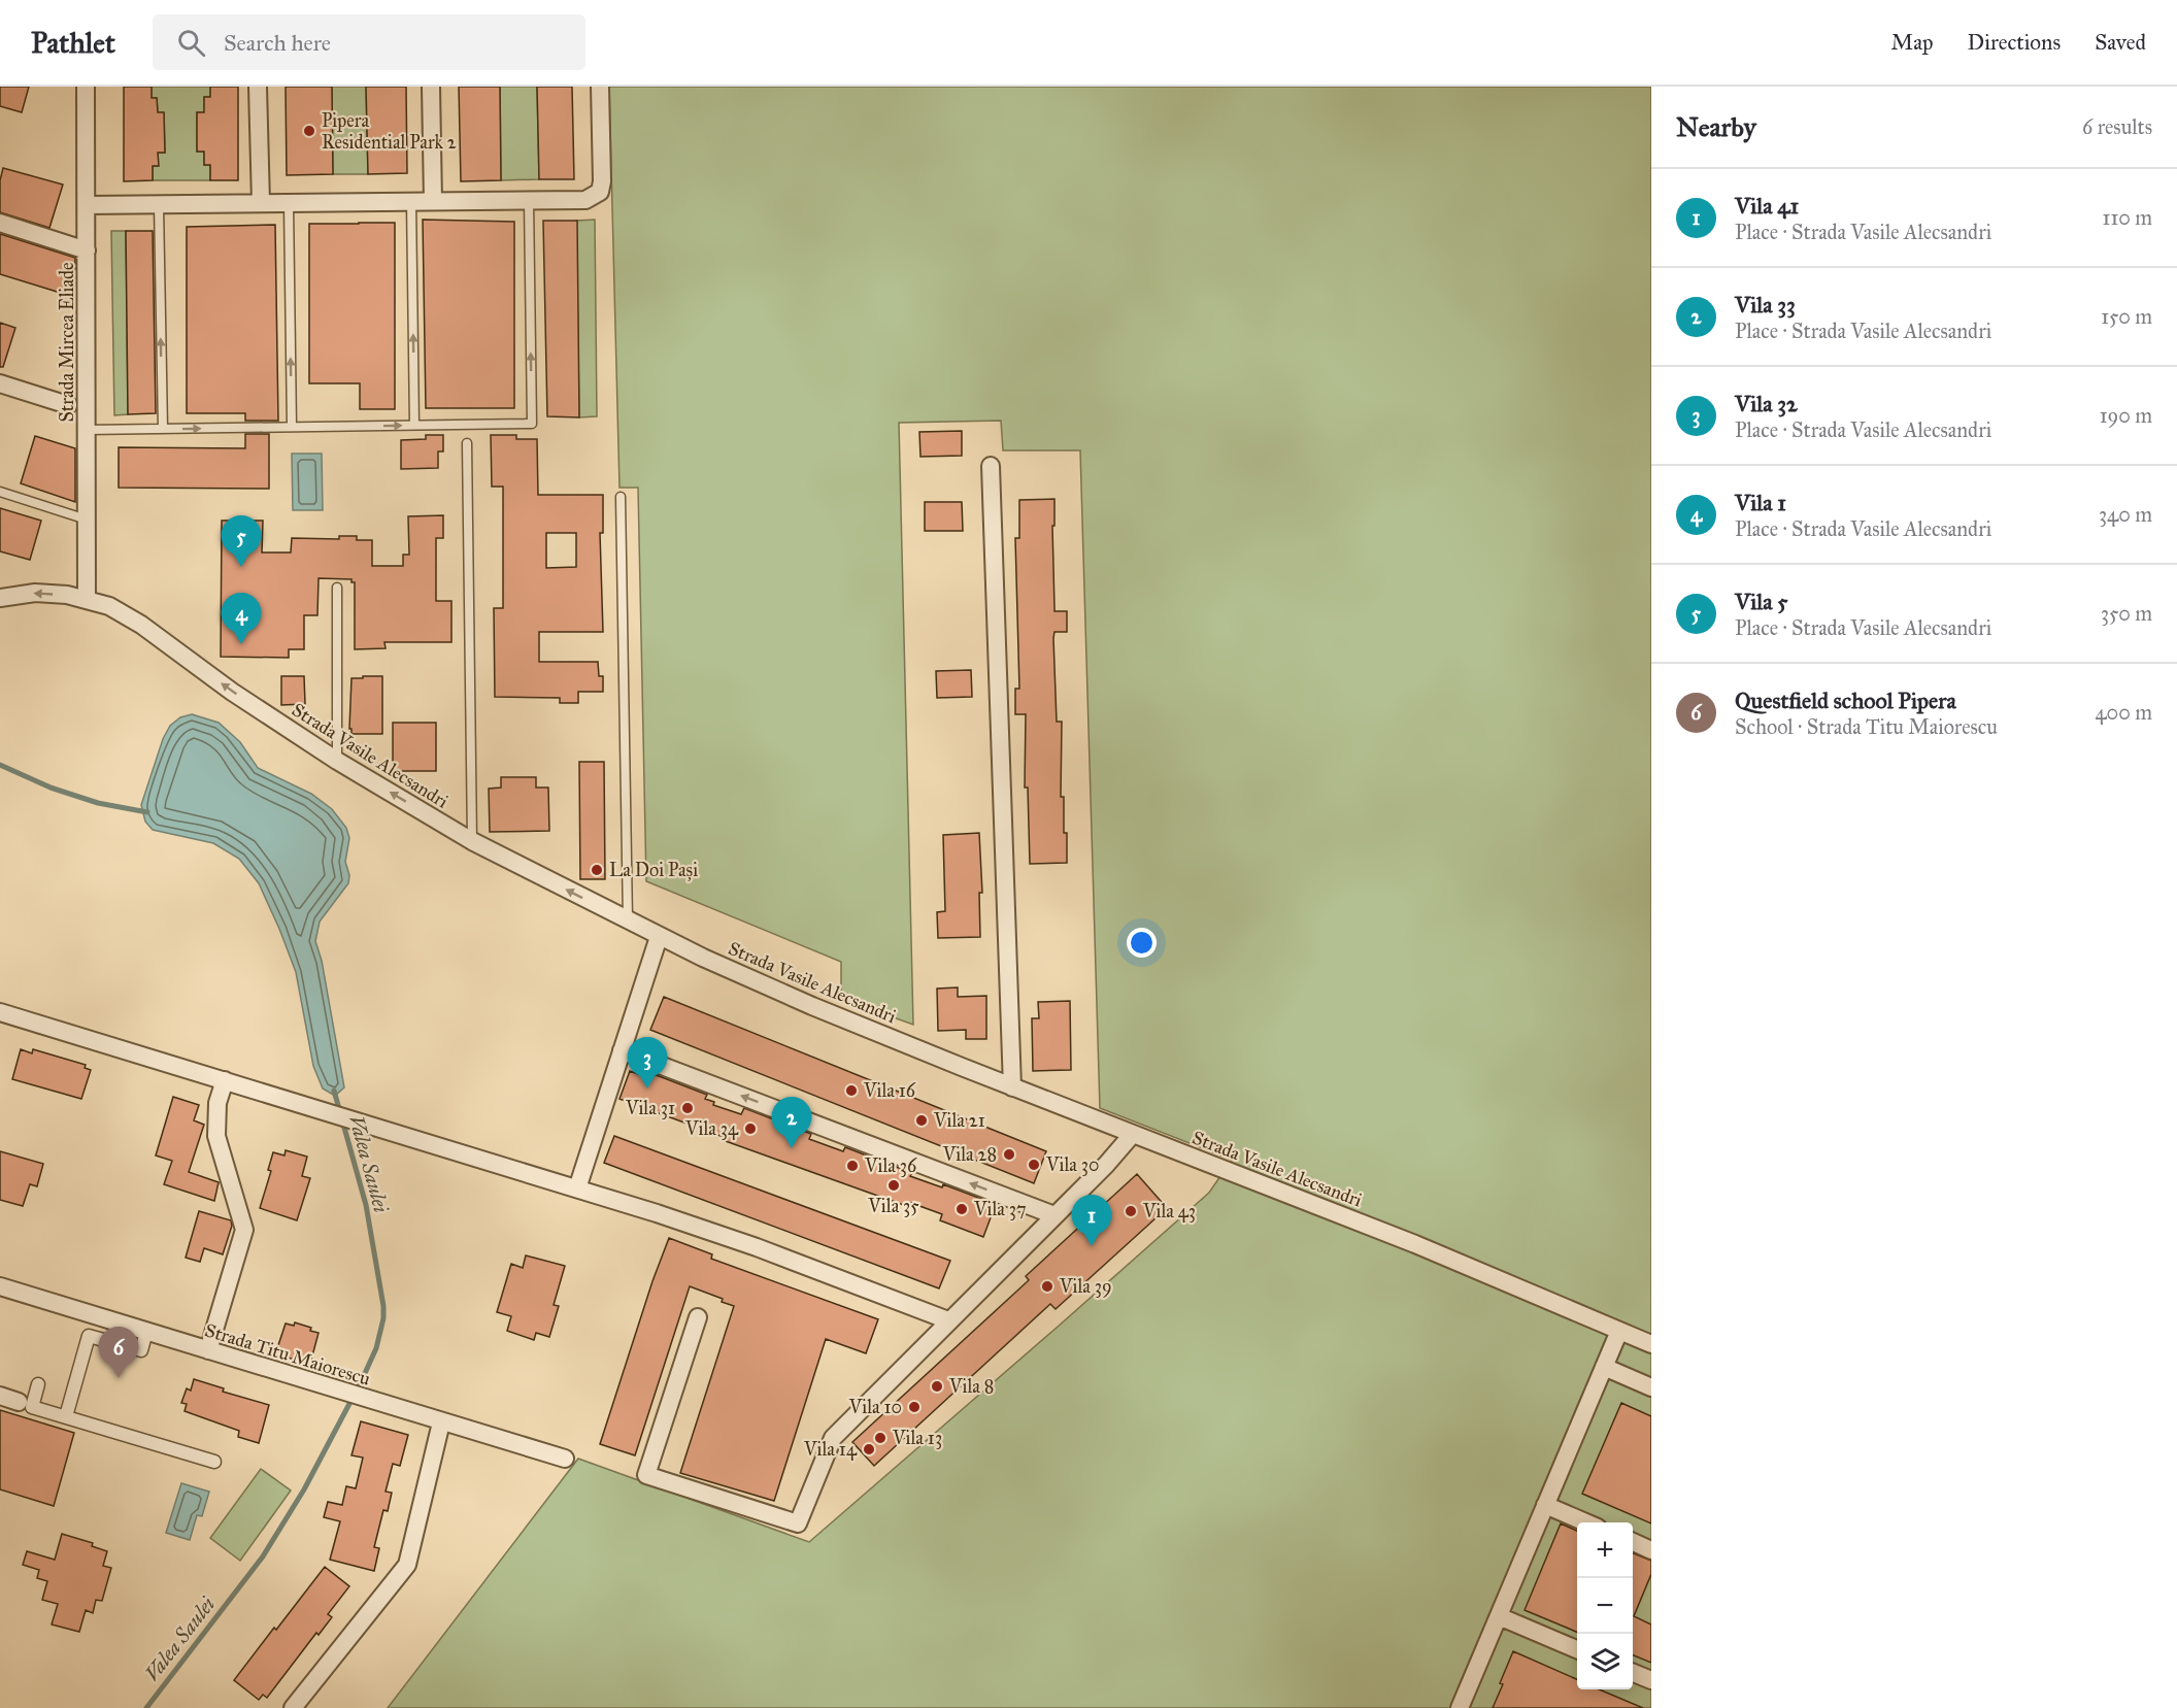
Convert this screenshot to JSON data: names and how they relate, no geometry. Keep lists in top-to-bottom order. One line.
{"streets":{"street":["Strada Mircea Eliade","Strada Vasile Alecsandri","Strada Titu Maiorescu"]},"crossings":[["Strada Mircea Eliade","Strada Vasile Alecsandri"]],"one_way":["Strada Vasile Alecsandri"],"water":["Valea Saulei"],"places":["Pipera Residential Park 2","La Doi Pași","Vila 16","Vila 31","Vila 21","Vila 34","Vila 28","Vila 30","Vila 36","Vila 35","Vila 37","Vila 43","Vila 39","Vila 8","Vila 10","Vila 13","Vila 14"],"page":{"header":"Pathlet","search":"Search here","nav":["Map","Directions","Saved"],"heading":["Nearby","6 results"],"list":[{"mark":"1","name":"Vila 41","note":"Place · Strada Vasile Alecsandri","value":"110 m"},{"mark":"2","name":"Vila 33","note":"Place · Strada Vasile Alecsandri","value":"150 m"},{"mark":"3","name":"Vila 32","note":"Place · Strada Vasile Alecsandri","value":"190 m"},{"mark":"4","name":"Vila 1","note":"Place · Strada Vasile Alecsandri","value":"340 m"},{"mark":"5","name":"Vila 5","note":"Place · Strada Vasile Alecsandri","value":"350 m"},{"mark":"6","name":"Questfield school Pipera","note":"School · Strada Titu Maiorescu","value":"400 m"}],"pins":["5","4","3","2","1","6"],"map_buttons":["+","−"]}}
